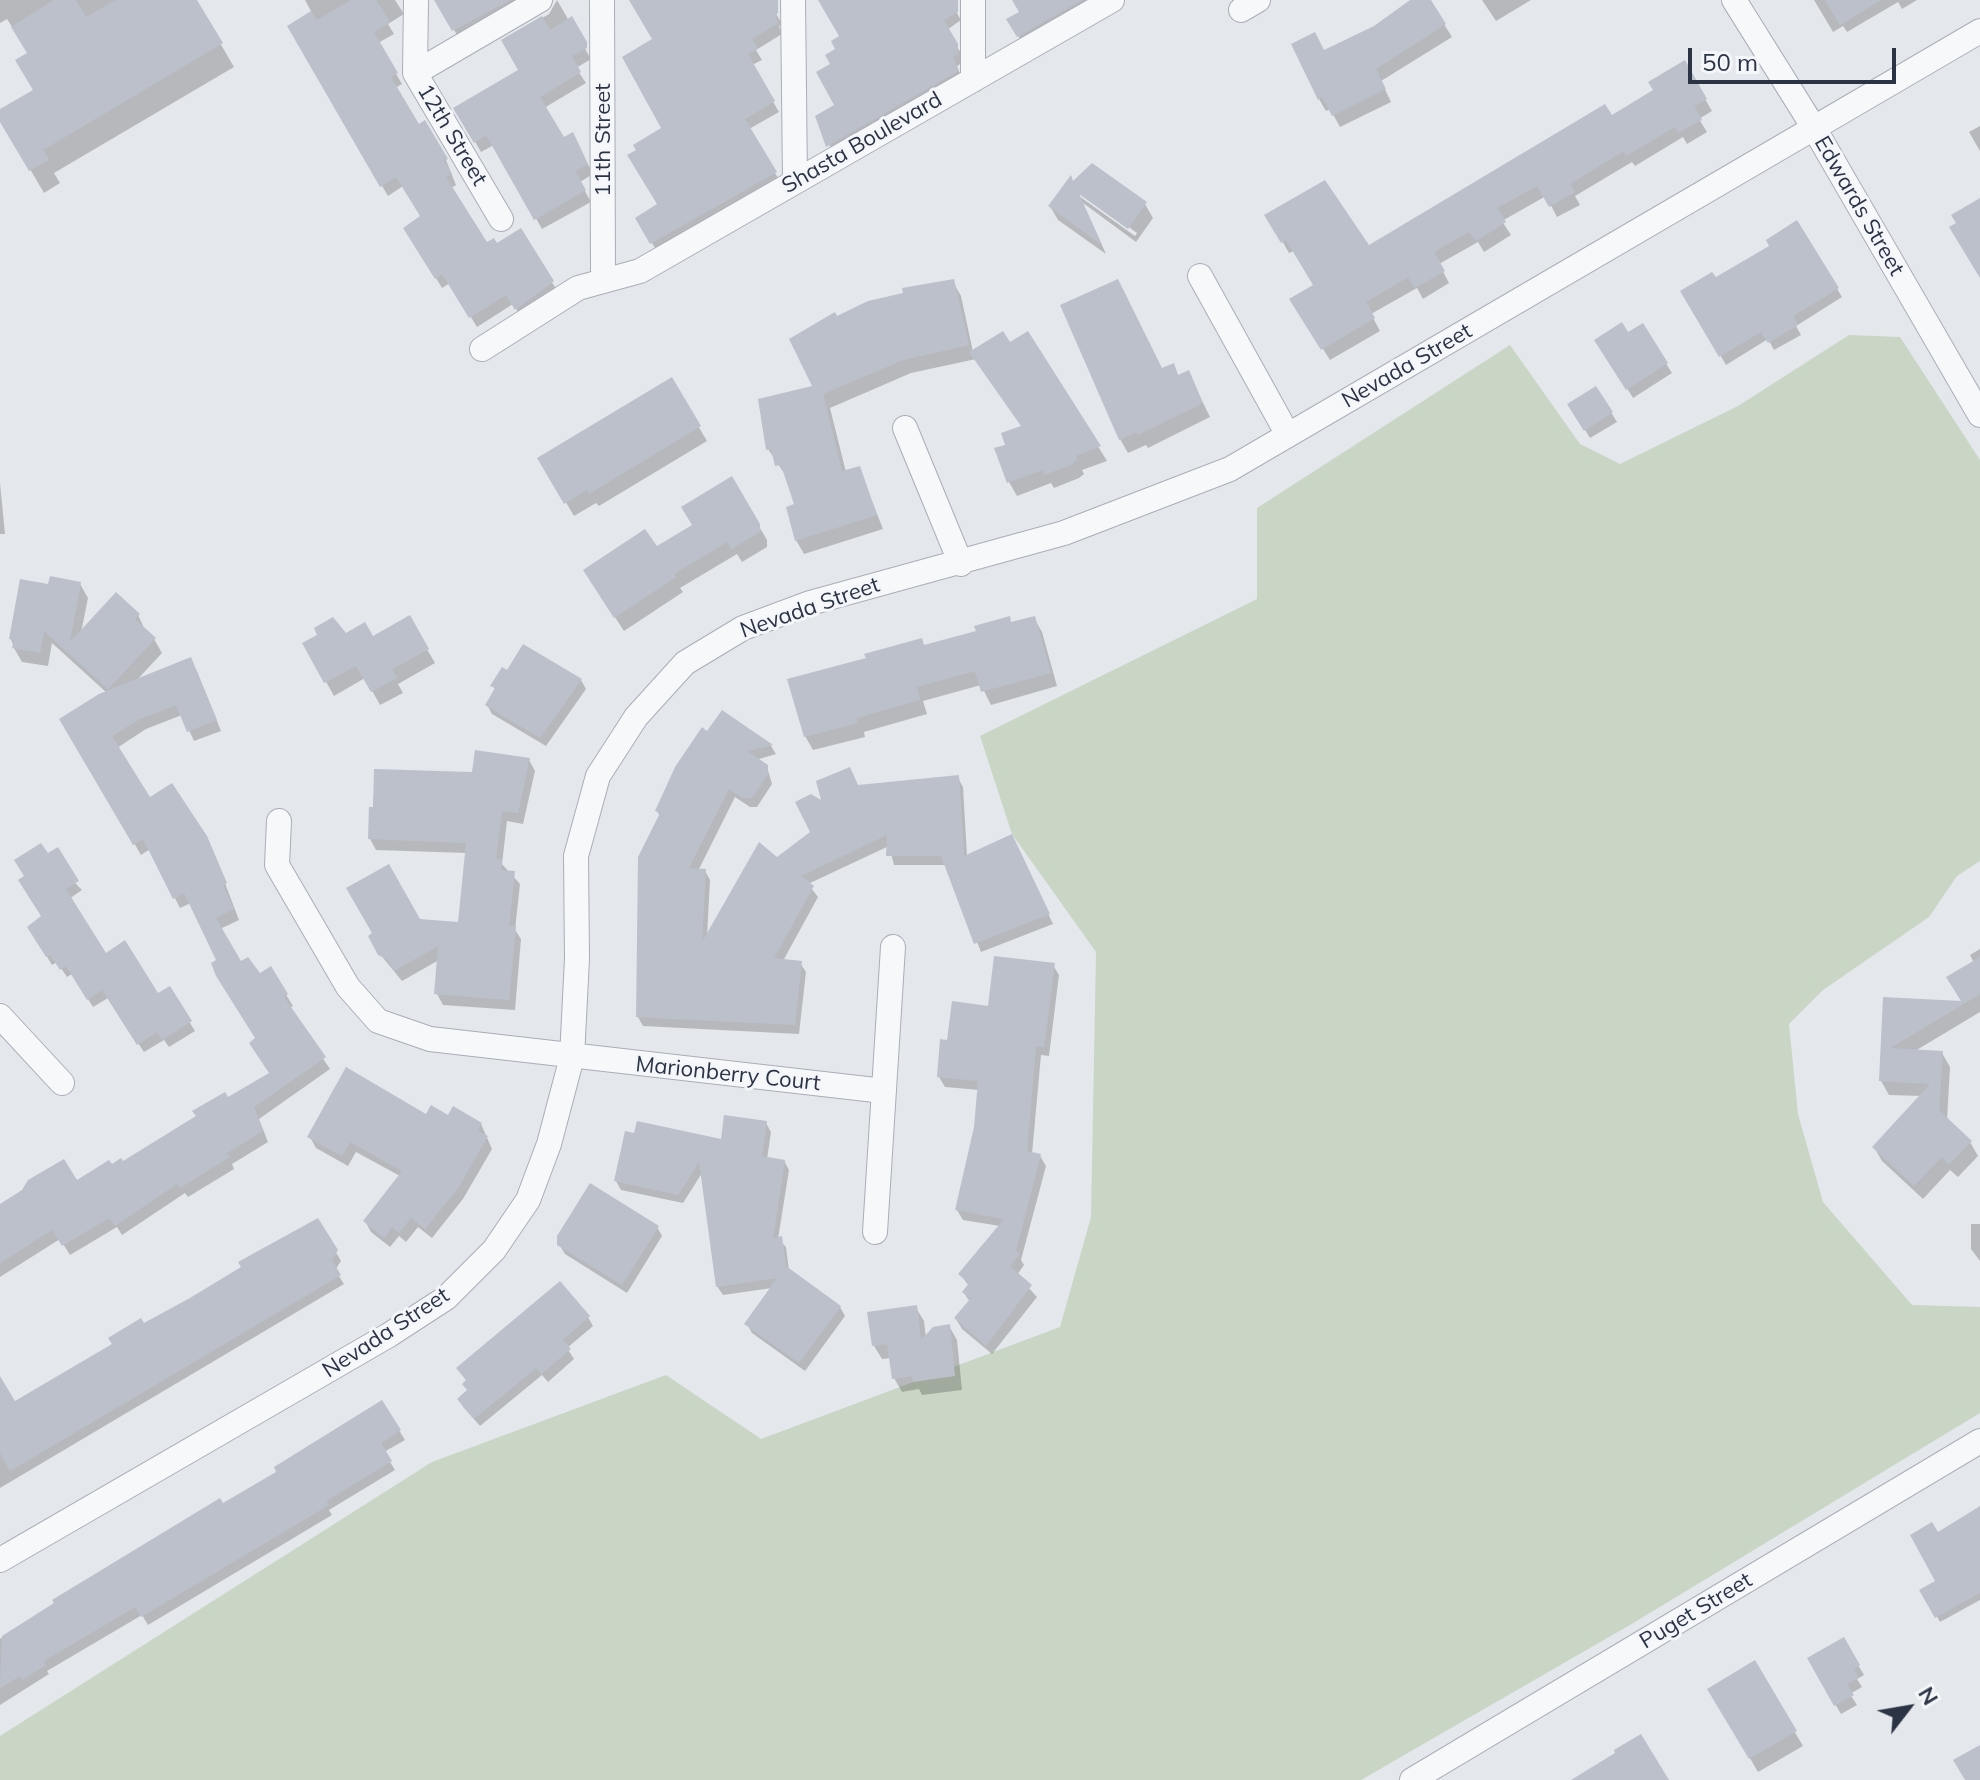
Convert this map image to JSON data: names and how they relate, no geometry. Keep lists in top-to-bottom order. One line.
{"streets":{"street":["12th Street","11th Street","Shasta Boulevard","Edwards Street","Nevada Street","Marionberry Court","Puget Street"]},"crossings":[["11th Street","Shasta Boulevard"],["Edwards Street","Nevada Street"],["Nevada Street","Marionberry Court"]],"scale_bar":"50 m","north":"top right"}
